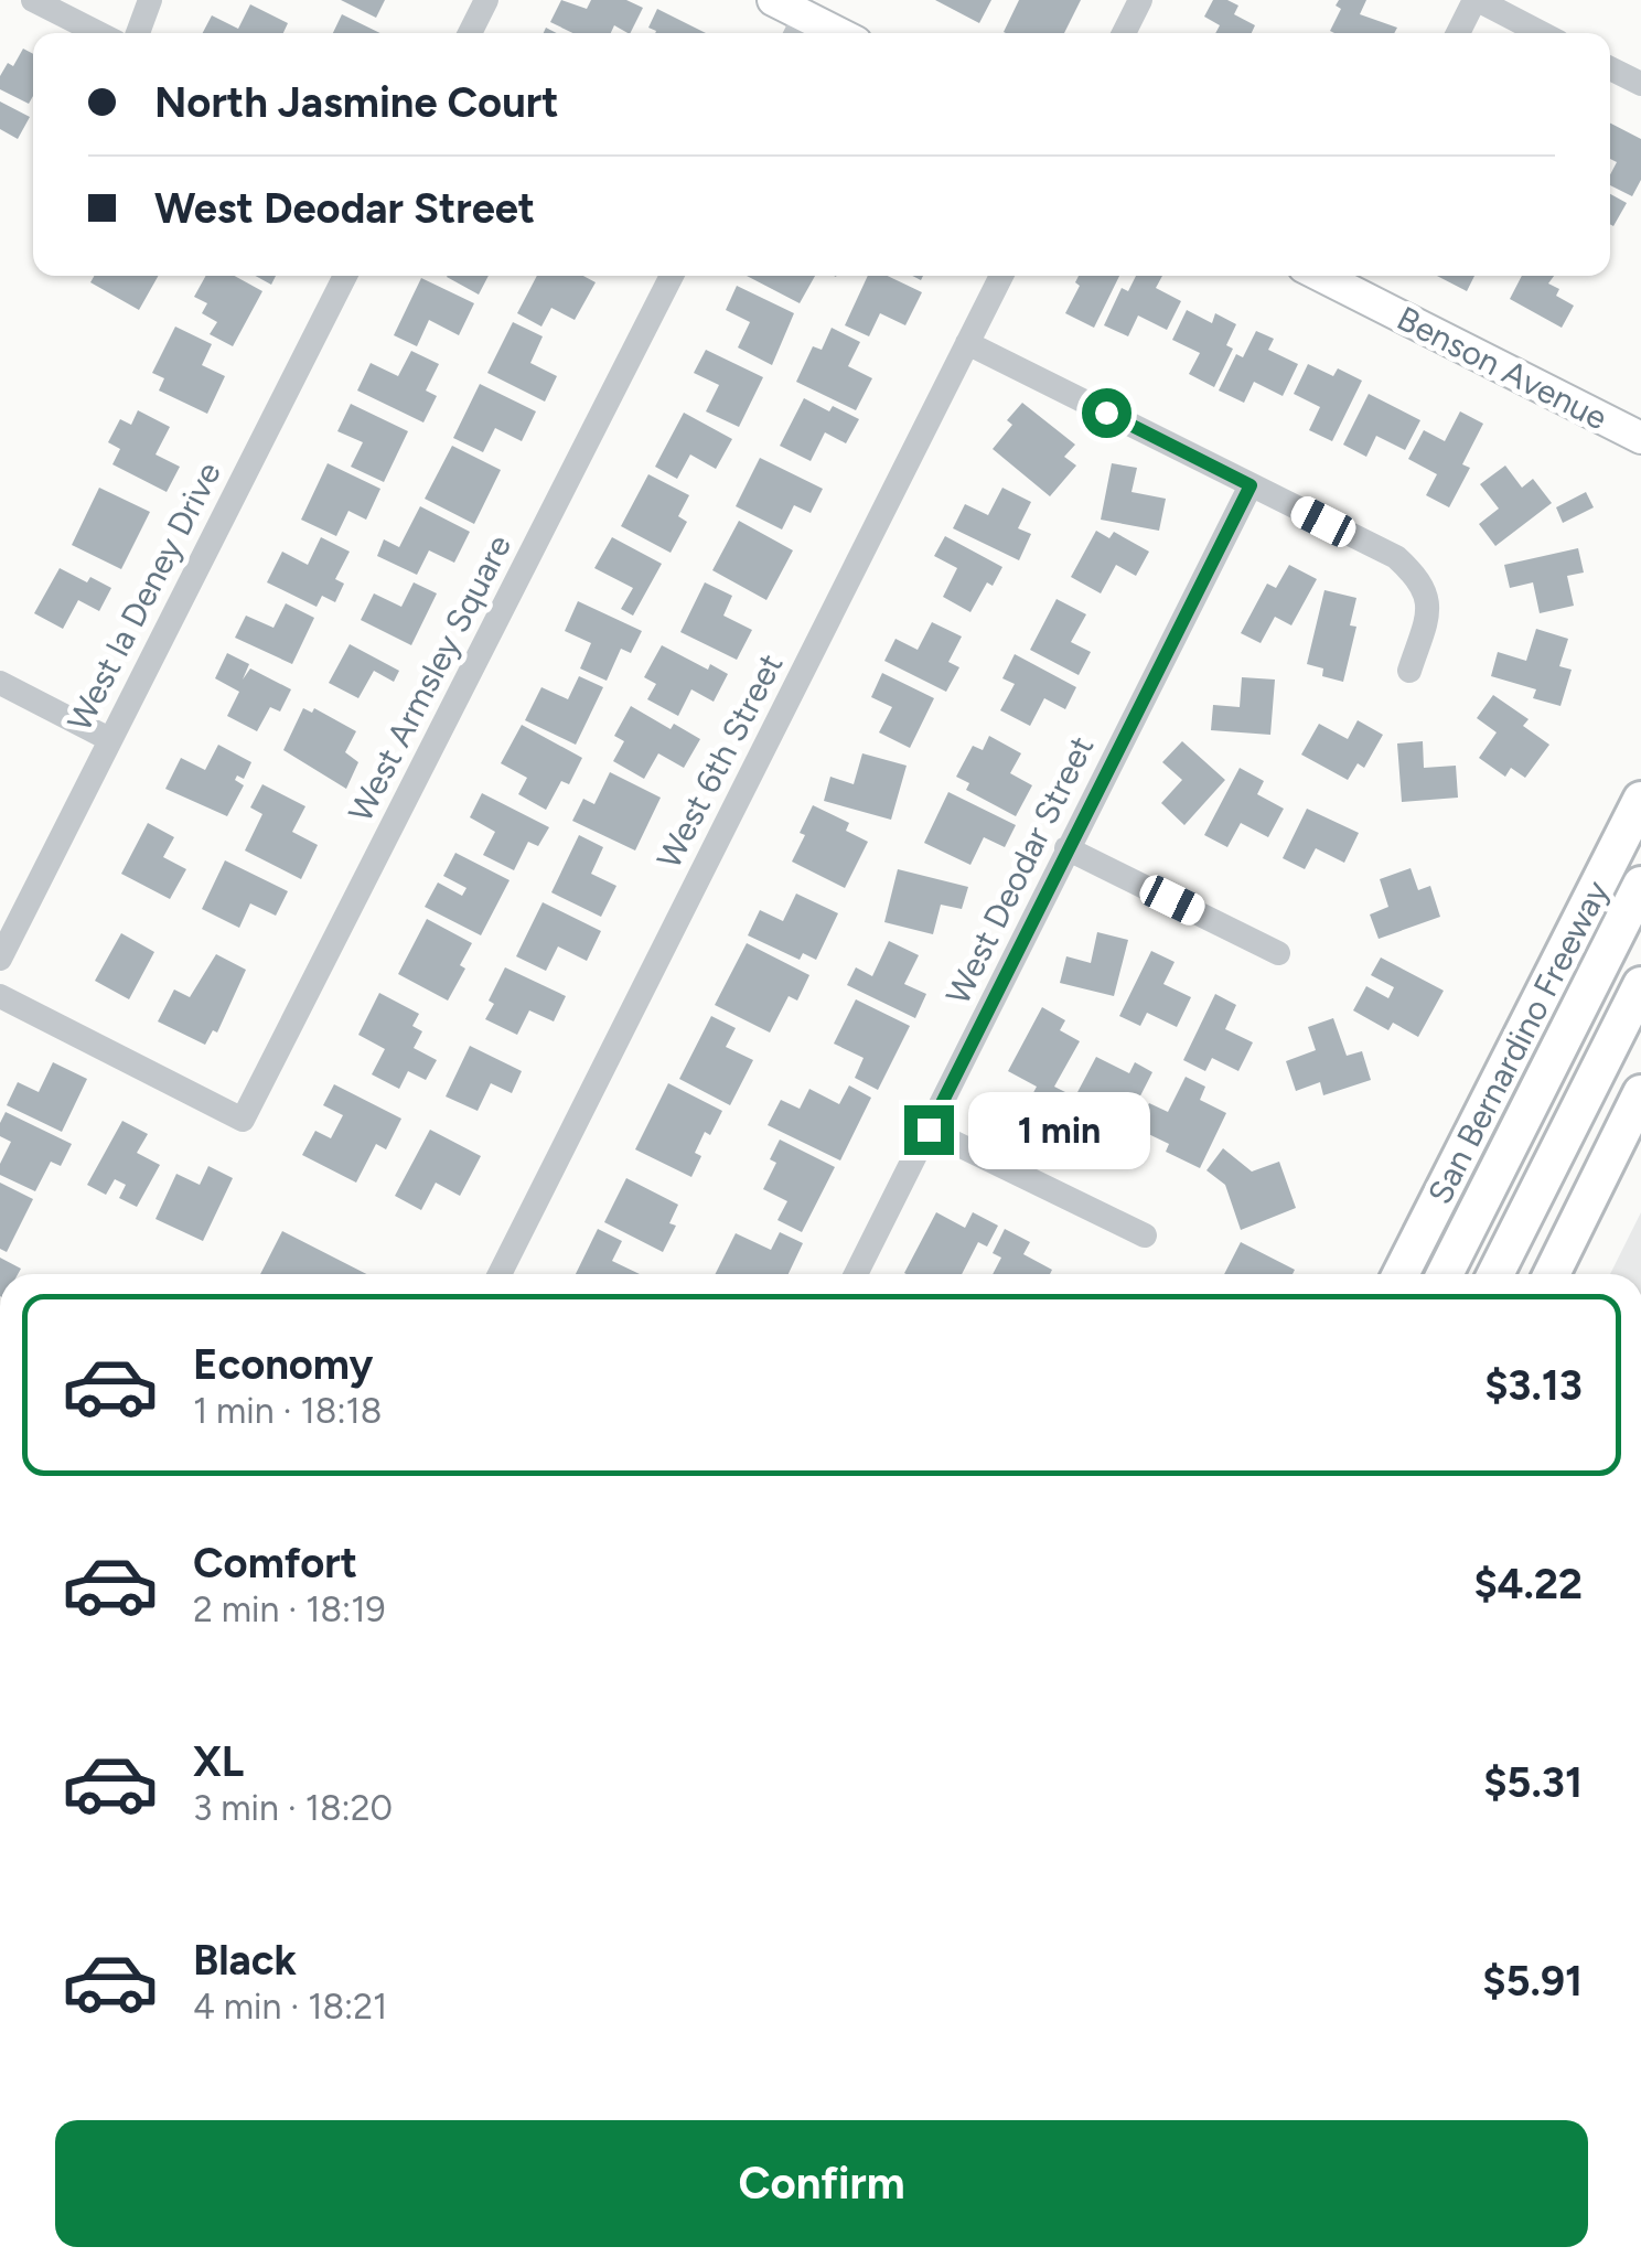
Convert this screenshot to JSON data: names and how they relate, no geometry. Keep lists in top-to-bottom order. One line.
{"streets":{"highway":["San Bernardino Freeway"],"main road":["Benson Avenue"],"street":["West la Deney Drive","West Armsley Square","West 6th Street","West Deodar Street"]},"page":{"banner":["North Jasmine Court","West Deodar Street"],"bubble":"1 min","list":[{"name":"Economy","note":"1 min · 18:18","value":"$3.13"},{"name":"Comfort","note":"2 min · 18:19","value":"$4.22"},{"name":"XL","note":"3 min · 18:20","value":"$5.31"},{"name":"Black","note":"4 min · 18:21","value":"$5.91"}],"buttons":"Confirm"}}
